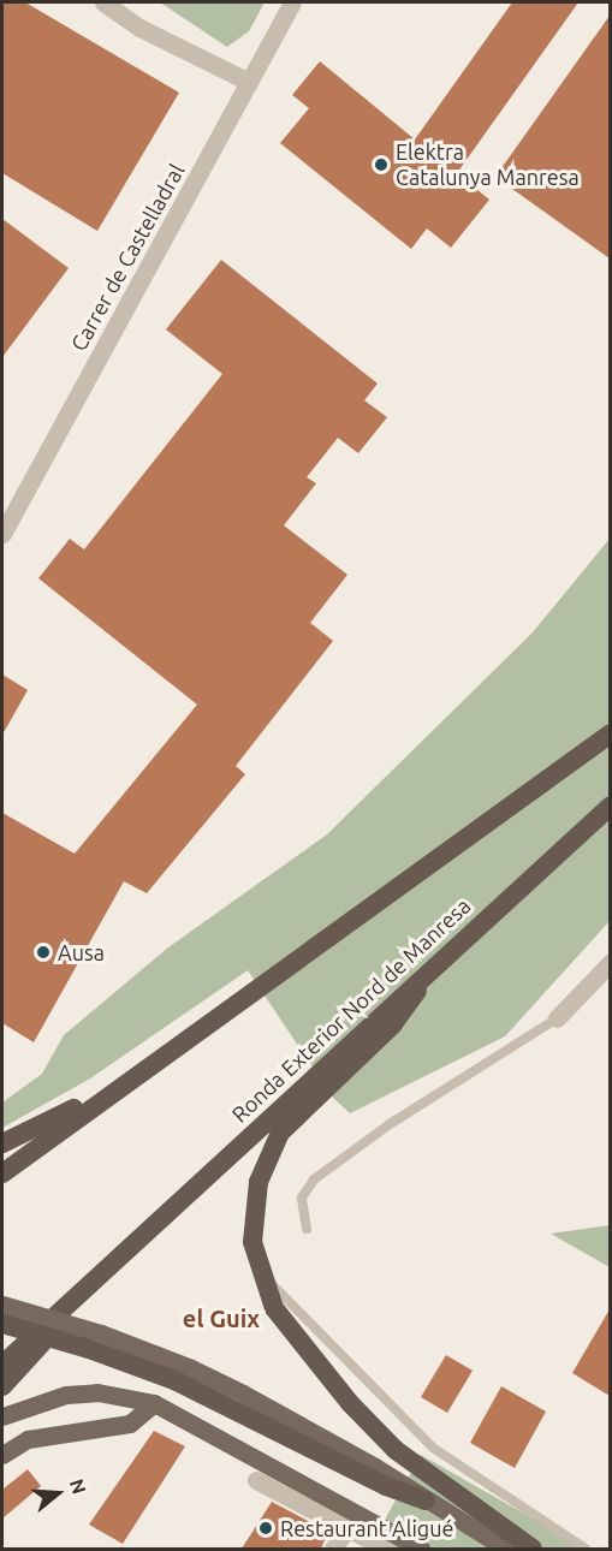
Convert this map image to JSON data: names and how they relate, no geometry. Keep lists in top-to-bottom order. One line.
{"streets":{"highway":["Ronda Exterior Nord de Manresa"],"street":["Carrer de Castelladral"]},"districts":["el Guix"],"places":["Elektra Catalunya Manresa","Ausa","Restaurant Aligué"],"north":"right"}
